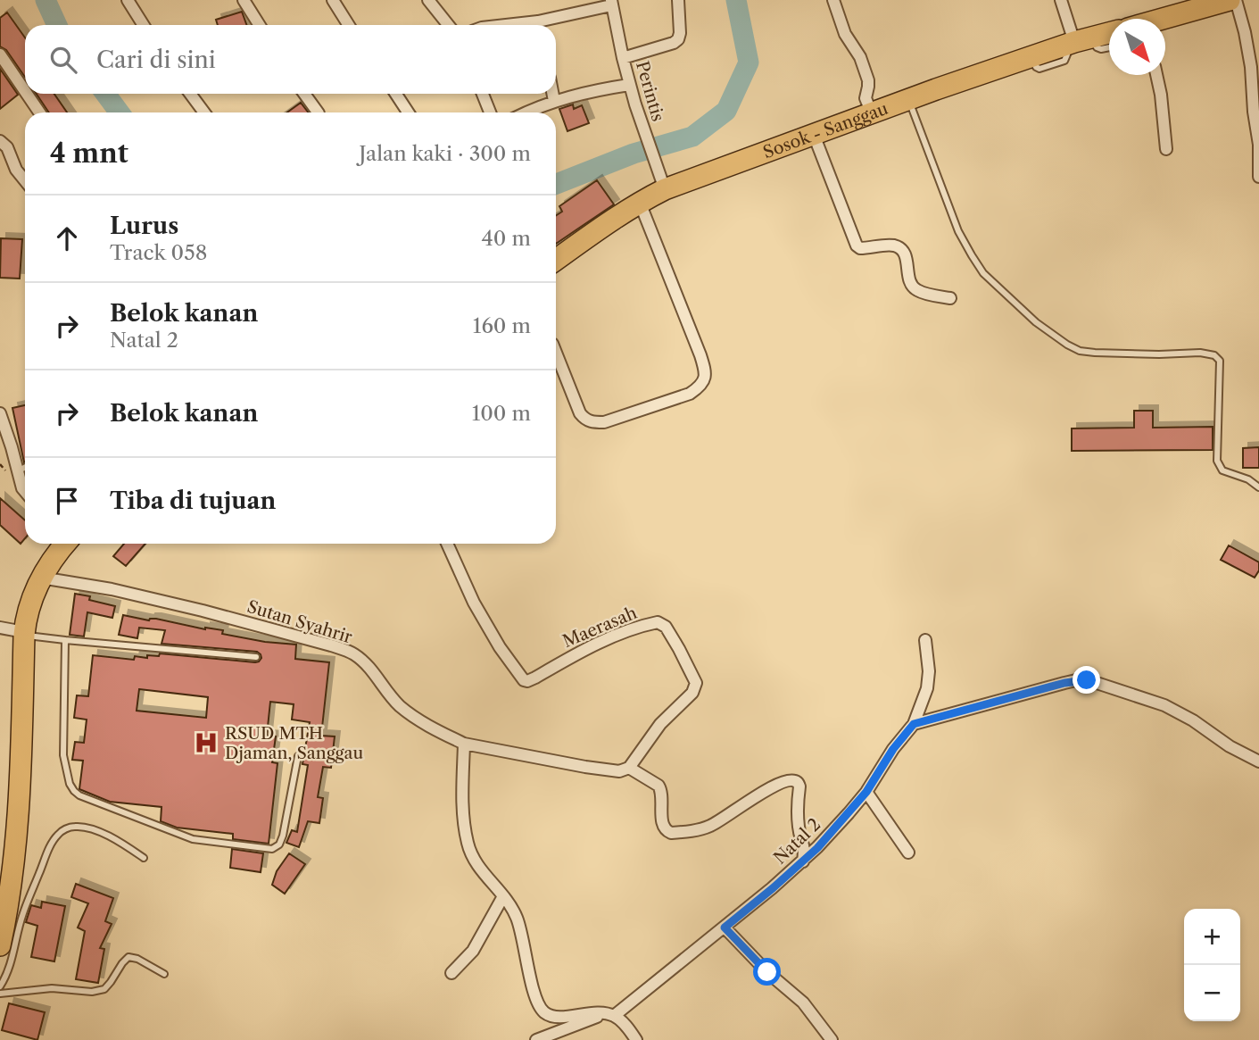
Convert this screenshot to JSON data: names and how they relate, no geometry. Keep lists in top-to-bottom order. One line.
{"streets":{"highway":["Sosok - Sanggau"],"street":["Perintis","Sutan Syahrir","Maerasah","Natal 2"]},"crossings":[["Perintis","Sosok - Sanggau"]],"places":{"hospital":["RSUD MTH Djaman, Sanggau"]},"north":"bottom right","page":{"search":"Cari di sini","heading":["4 mnt","Jalan kaki · 300 m"],"list":[["Lurus","Track 058","40 m"],["Belok kanan","Natal 2","160 m"],["Belok kanan","100 m"],"Tiba di tujuan"],"map_buttons":["+","−"]}}
